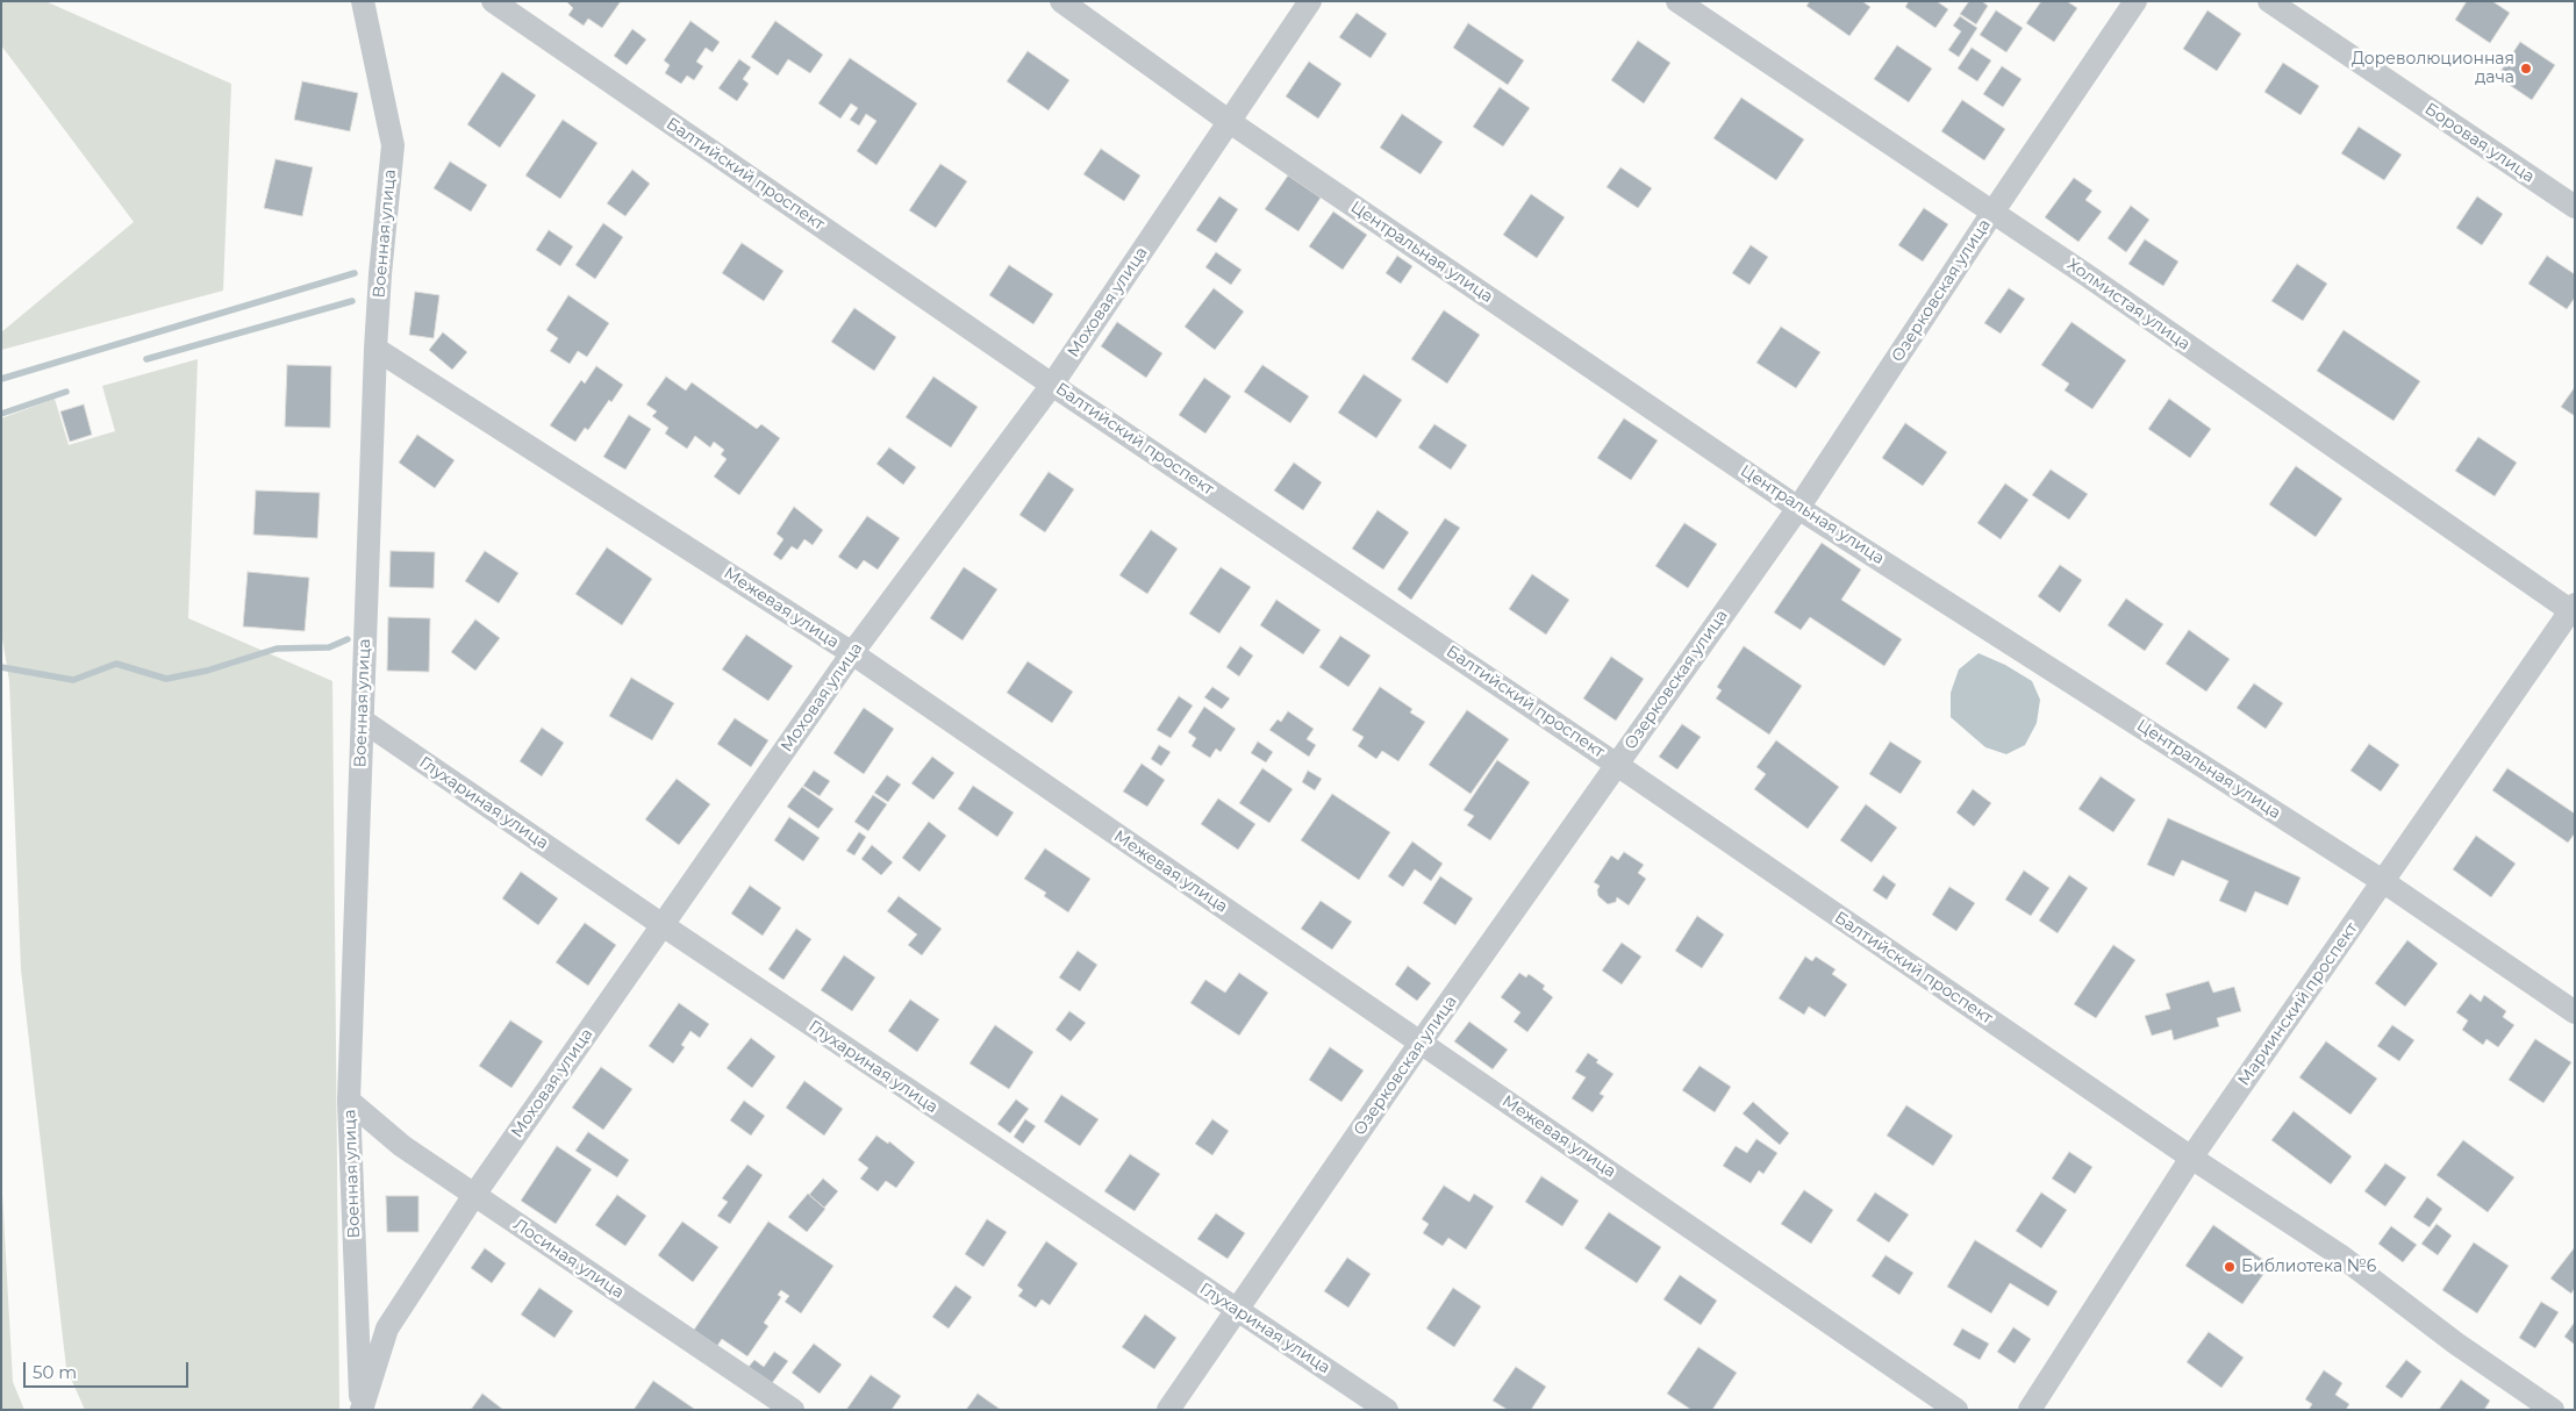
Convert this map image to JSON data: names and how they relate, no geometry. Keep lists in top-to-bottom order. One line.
{"streets":{"street":["Боровая улица","Балтийский проспект","Военная улица","Центральная улица","Озерковская улица","Моховая улица","Холмистая улица","Межевая улица","Глухариная улица","Мариинский проспект","Лосиная улица"]},"crossings":[["Балтийский проспект","Озерковская улица"],["Балтийский проспект","Моховая улица"],["Балтийский проспект","Мариинский проспект"],["Военная улица","Моховая улица"],["Военная улица","Межевая улица"],["Военная улица","Глухариная улица"],["Военная улица","Лосиная улица"],["Центральная улица","Озерковская улица"],["Центральная улица","Моховая улица"],["Центральная улица","Мариинский проспект"],["Озерковская улица","Холмистая улица"],["Озерковская улица","Межевая улица"],["Озерковская улица","Глухариная улица"],["Моховая улица","Межевая улица"],["Моховая улица","Глухариная улица"],["Моховая улица","Лосиная улица"],["Холмистая улица","Мариинский проспект"]],"places":["Дореволюционная дача","Библиотека №6"],"scale_bar":"50 m"}
